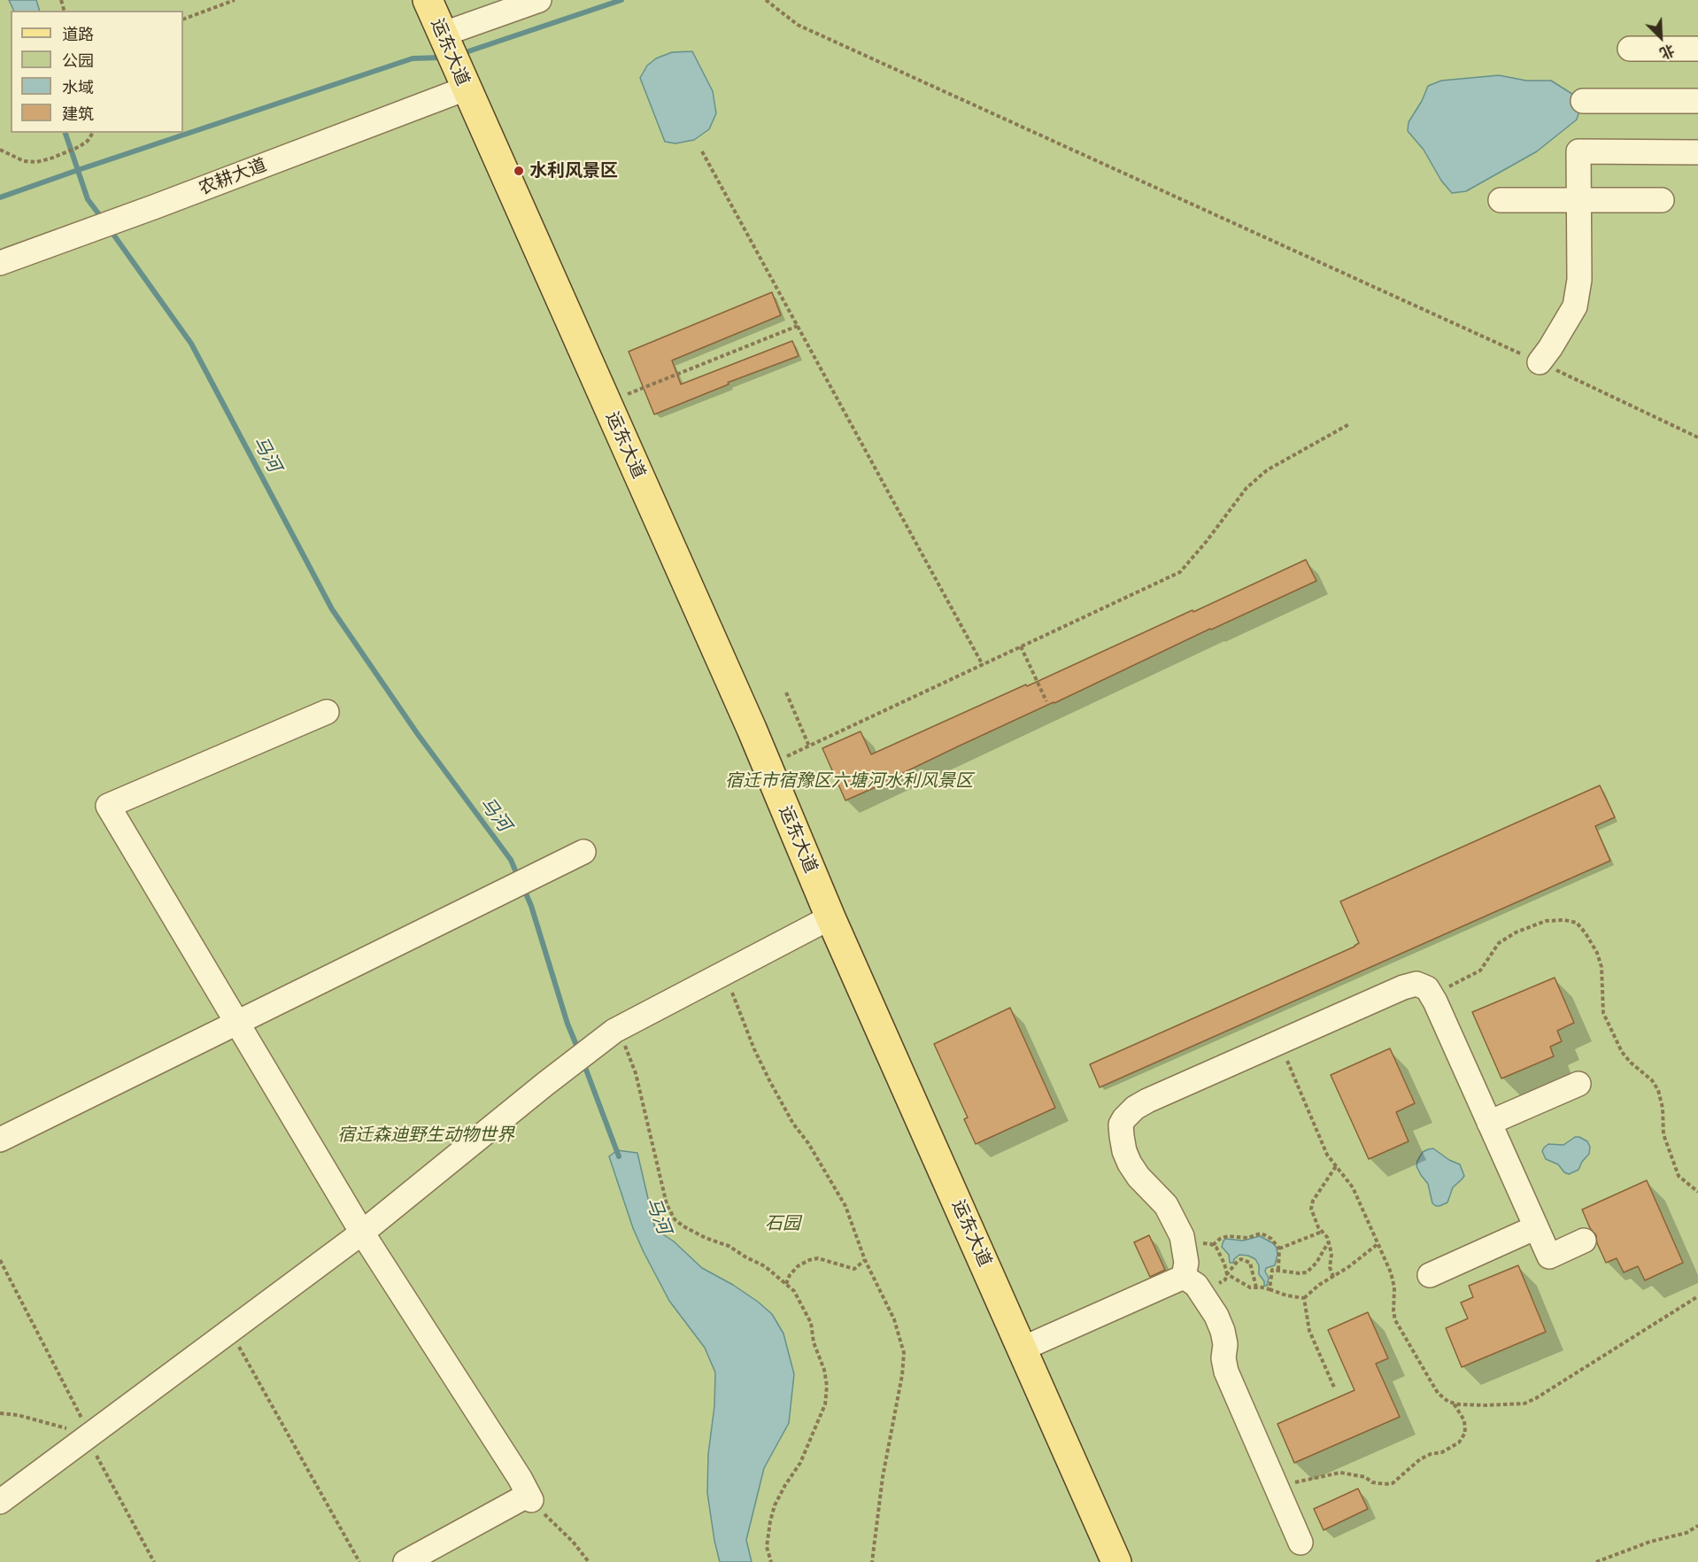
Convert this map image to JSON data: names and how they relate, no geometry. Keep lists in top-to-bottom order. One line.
{"streets":{"main road":["运东大道"],"street":["农耕大道"]},"crossings":[["运东大道","农耕大道"]],"water":["马河"],"parks":["宿迁市宿豫区六塘河水利风景区","宿迁森迪野生动物世界","石园"],"places":["水利风景区"],"legend":["道路","公园","水域","建筑"],"north":"bottom right"}
